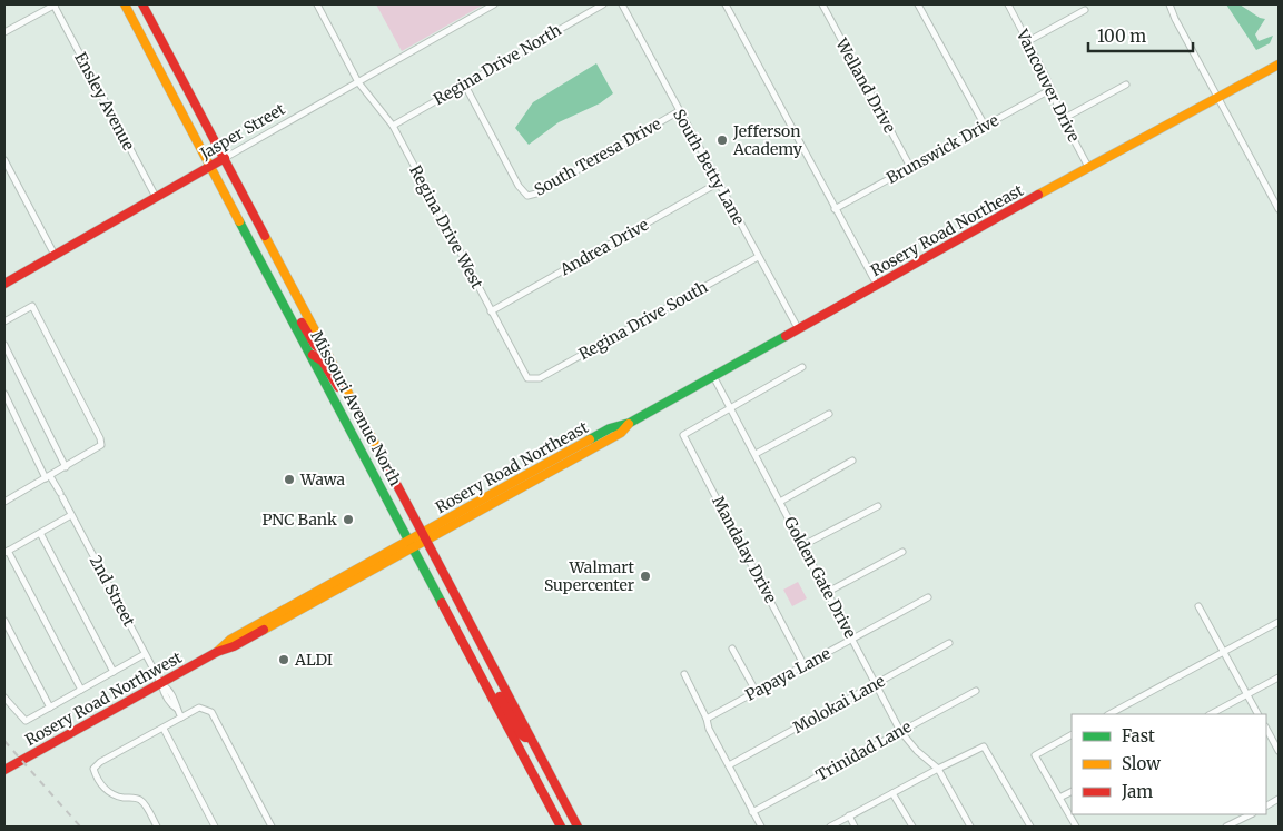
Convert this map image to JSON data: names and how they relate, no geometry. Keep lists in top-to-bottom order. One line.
{"streets":{"main road":["Jasper Street","Rosery Road Northeast","Missouri Avenue North","Rosery Road Northwest"],"street":["Regina Drive North","Welland Drive","Vancouver Drive","Ensley Avenue","Brunswick Drive","South Teresa Drive","South Betty Lane","Regina Drive West","Andrea Drive","Regina Drive South","Mandalay Drive","Golden Gate Drive","2nd Street","Papaya Lane","Molokai Lane","Trinidad Lane"]},"crossings":[["Regina Drive North","South Teresa Drive"],["Regina Drive North","Regina Drive West"],["Welland Drive","Brunswick Drive"],["Vancouver Drive","Brunswick Drive"],["Vancouver Drive","Rosery Road Northeast"],["Ensley Avenue","Jasper Street"],["Jasper Street","Regina Drive West"],["Jasper Street","Missouri Avenue North"],["South Teresa Drive","South Betty Lane"],["South Betty Lane","Rosery Road Northeast"],["South Betty Lane","Andrea Drive"],["South Betty Lane","Regina Drive South"],["Regina Drive West","Andrea Drive"],["Regina Drive West","Regina Drive South"],["Rosery Road Northeast","Missouri Avenue North"],["Rosery Road Northeast","Golden Gate Drive"],["Rosery Road Northeast","Rosery Road Northwest"],["Missouri Avenue North","Rosery Road Northwest"],["Mandalay Drive","Golden Gate Drive"],["Mandalay Drive","Papaya Lane"],["Golden Gate Drive","Papaya Lane"],["Golden Gate Drive","Molokai Lane"],["Golden Gate Drive","Trinidad Lane"],["2nd Street","Rosery Road Northwest"]],"places":["Jefferson Academy","Wawa","PNC Bank","Walmart Supercenter","ALDI"],"legend":["Fast","Slow","Jam"],"scale_bar":"100 m"}
